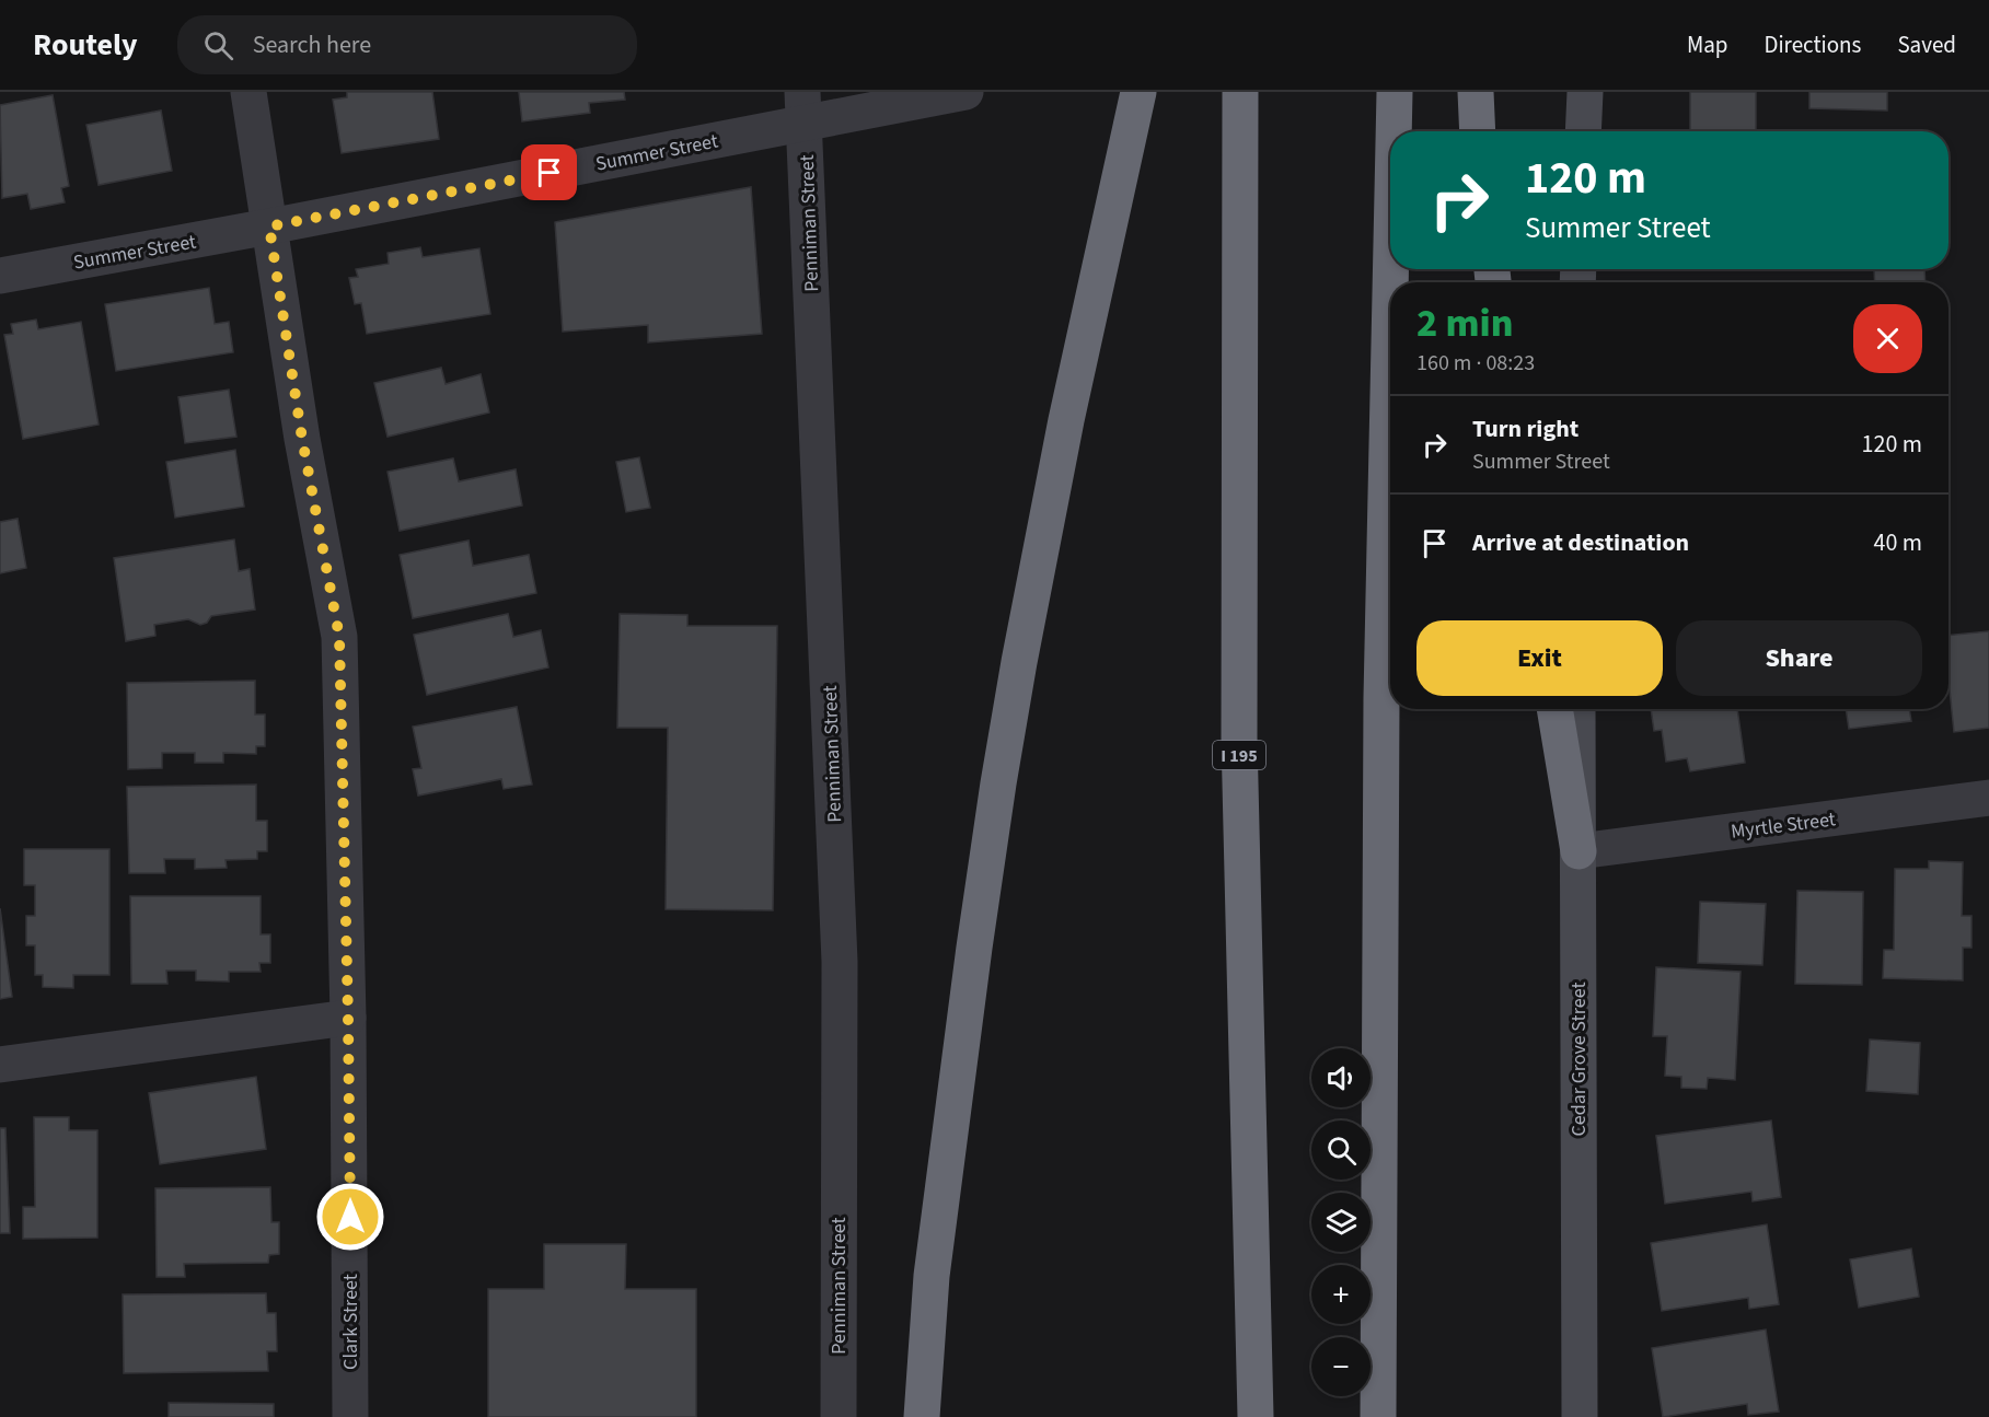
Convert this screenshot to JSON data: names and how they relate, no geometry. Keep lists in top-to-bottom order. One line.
{"streets":{"highway":["I 195"],"main road":["Cedar Grove Street"],"street":["Summer Street","Penniman Street","Myrtle Street","Clark Street"]},"crossings":[["Summer Street","Penniman Street"],["Summer Street","Clark Street"],["Myrtle Street","Cedar Grove Street"]],"page":{"header":"Routely","search":"Search here","nav":["Map","Directions","Saved"],"turn":["120 m","Summer Street"],"heading":["2 min","160 m · 08:23"],"list":[{"name":"Turn right","note":"Summer Street","value":"120 m"},{"name":"Arrive at destination","value":"40 m"}],"buttons":["Exit","Share"],"map_buttons":["+","−"]}}
